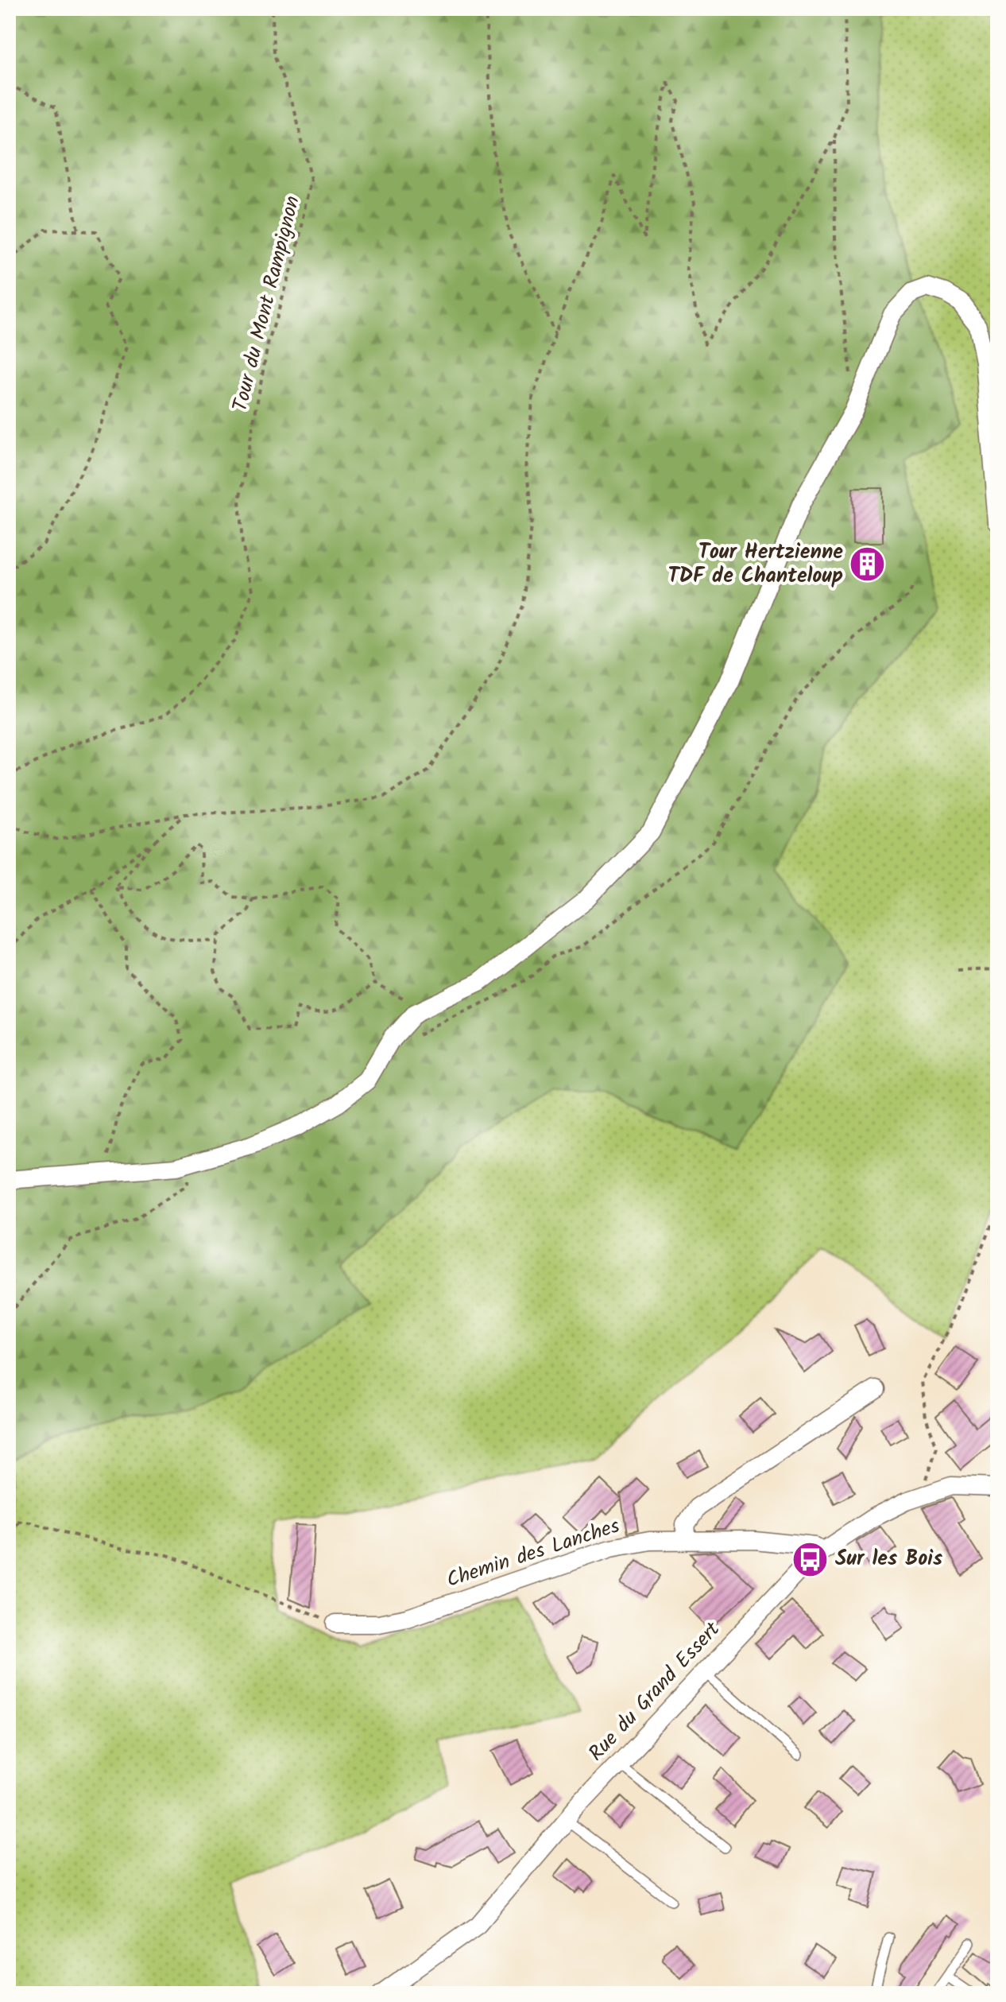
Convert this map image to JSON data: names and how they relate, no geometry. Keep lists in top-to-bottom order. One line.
{"streets":{"street":["Chemin des Lanches","Rue du Grand Essert"],"path":["Tour du Mont Rampignon"]},"crossings":[["Chemin des Lanches","Rue du Grand Essert"]],"places":{"building":["Tour Hertzienne TDF de Chanteloup"],"bus stop":["Sur les Bois"]}}
